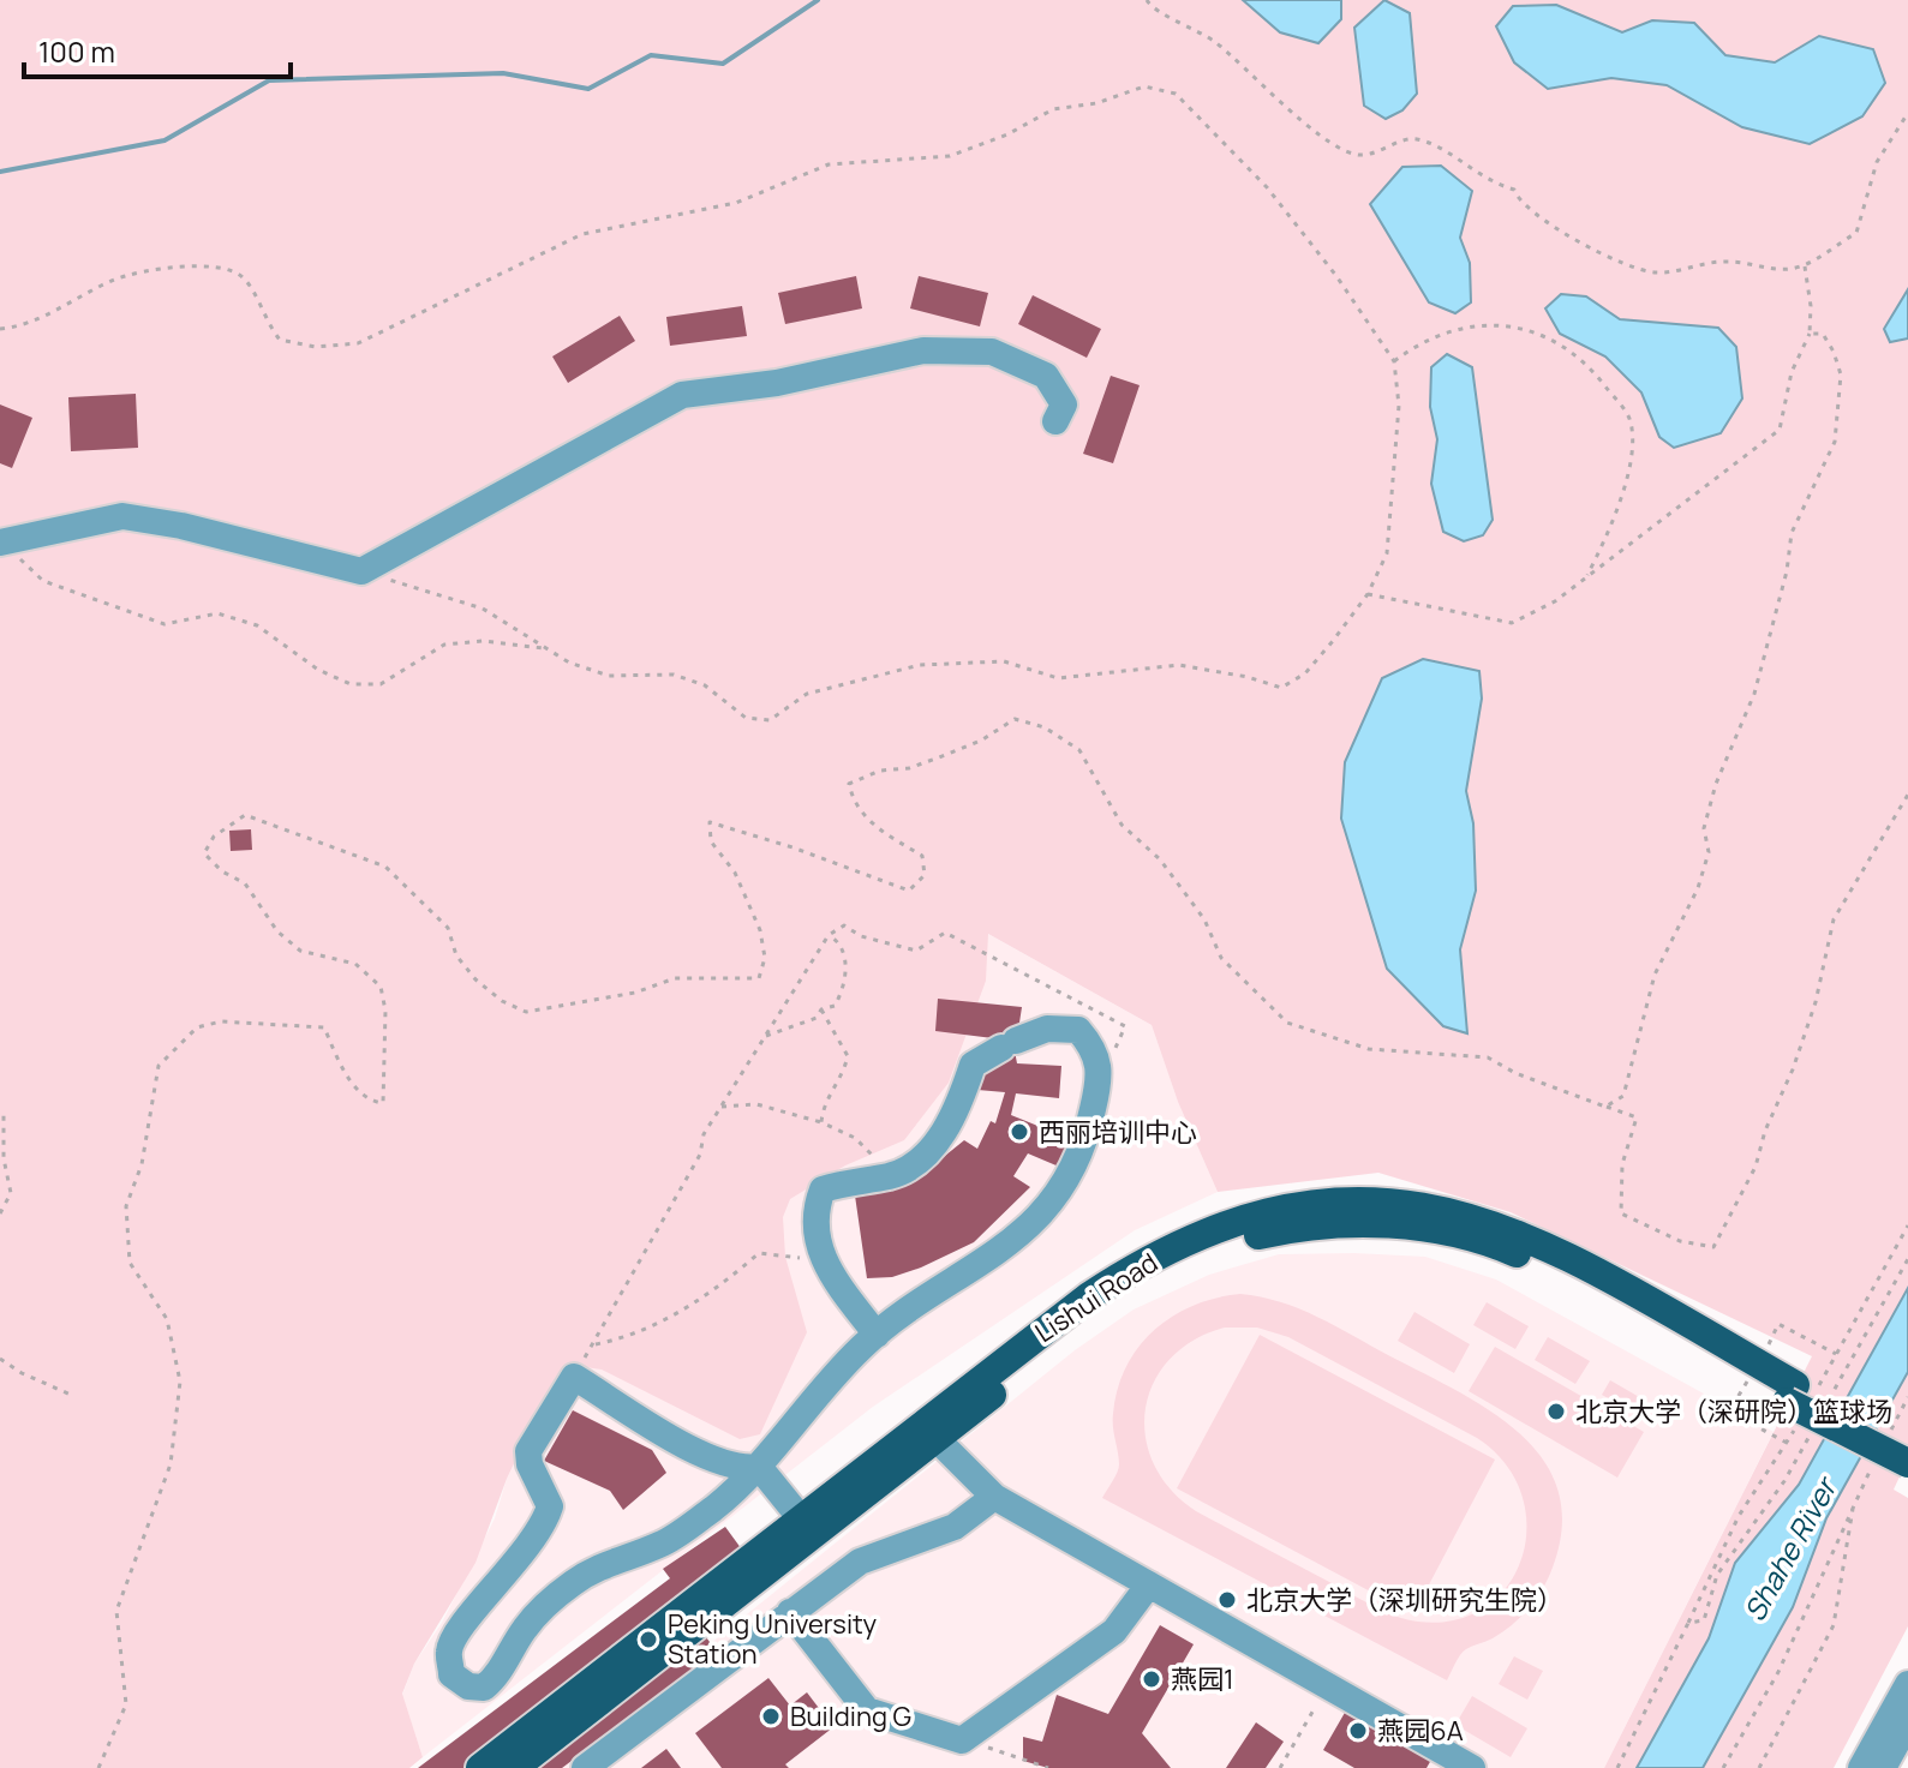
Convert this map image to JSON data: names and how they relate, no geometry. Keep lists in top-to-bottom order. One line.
{"streets":{"main road":["Lishui Road"]},"water":["Shahe River"],"places":["西丽培训中心","北京大学（深研院）篮球场","北京大学（深圳研究生院）","Peking University Station","燕园1","Building G","燕园6A"],"scale_bar":"100 m"}
